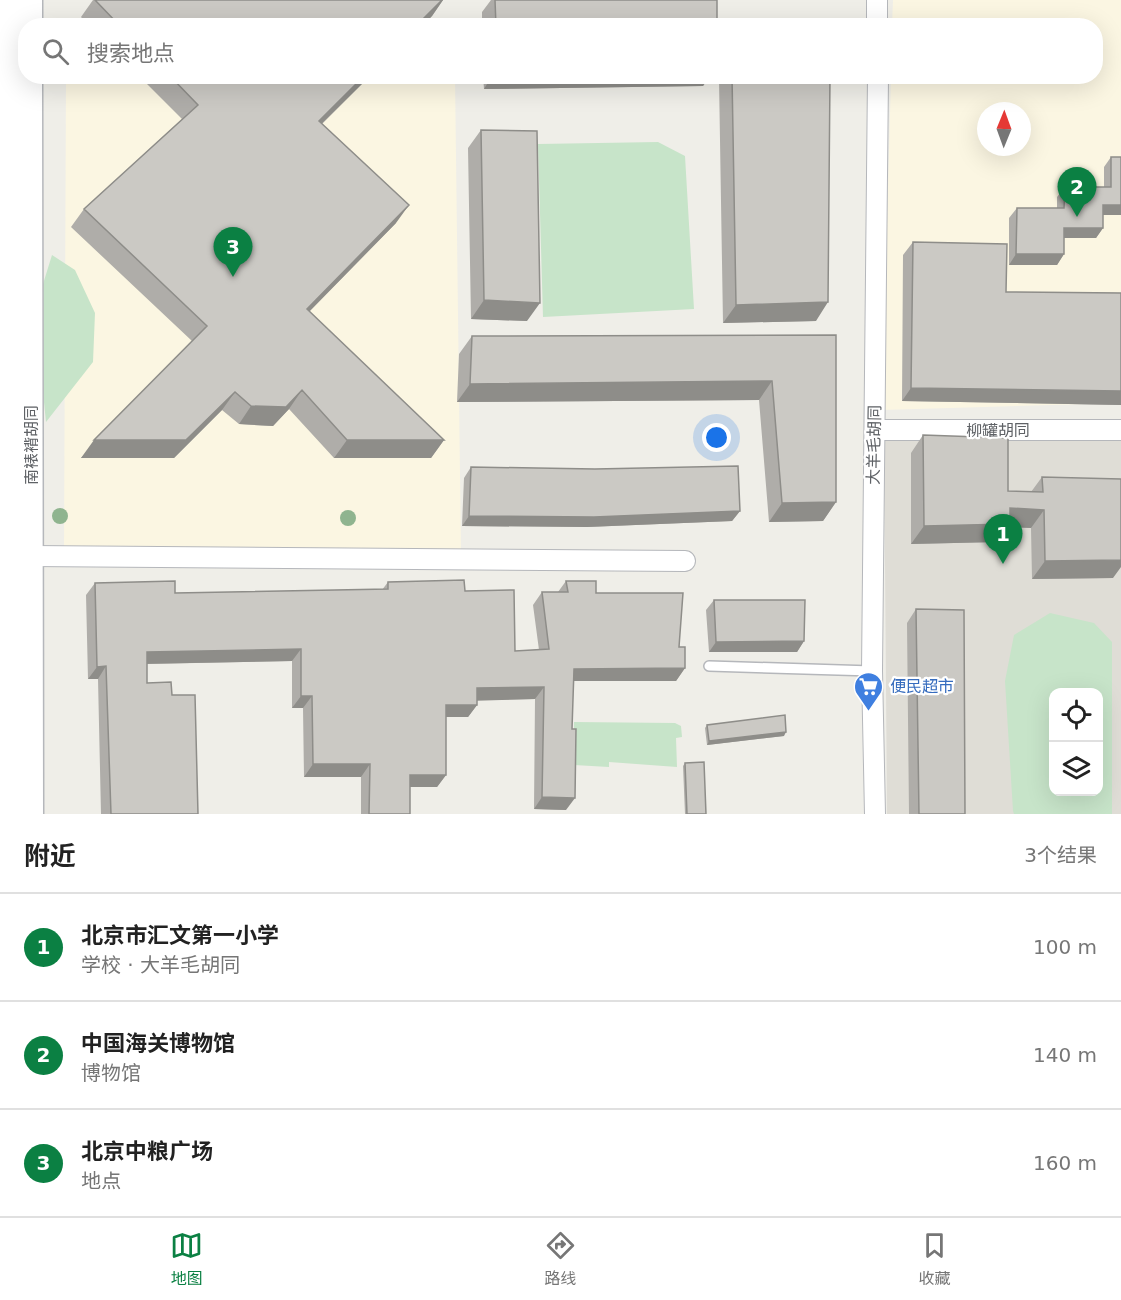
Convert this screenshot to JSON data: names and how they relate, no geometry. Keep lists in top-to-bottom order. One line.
{"streets":{"street":["柳罐胡同","南裱褙胡同","大羊毛胡同"]},"crossings":[["柳罐胡同","大羊毛胡同"]],"places":{"supermarket":["便民超市"]},"north":"top","page":{"search":"搜索地点","pins":["2","3","1"],"heading":["附近","3个结果"],"list":[{"mark":"1","name":"北京市汇文第一小学","note":"学校 · 大羊毛胡同","value":"100 m"},{"mark":"2","name":"中国海关博物馆","note":"博物馆","value":"140 m"},{"mark":"3","name":"北京中粮广场","note":"地点","value":"160 m"}],"nav":["地图","路线","收藏"]}}
